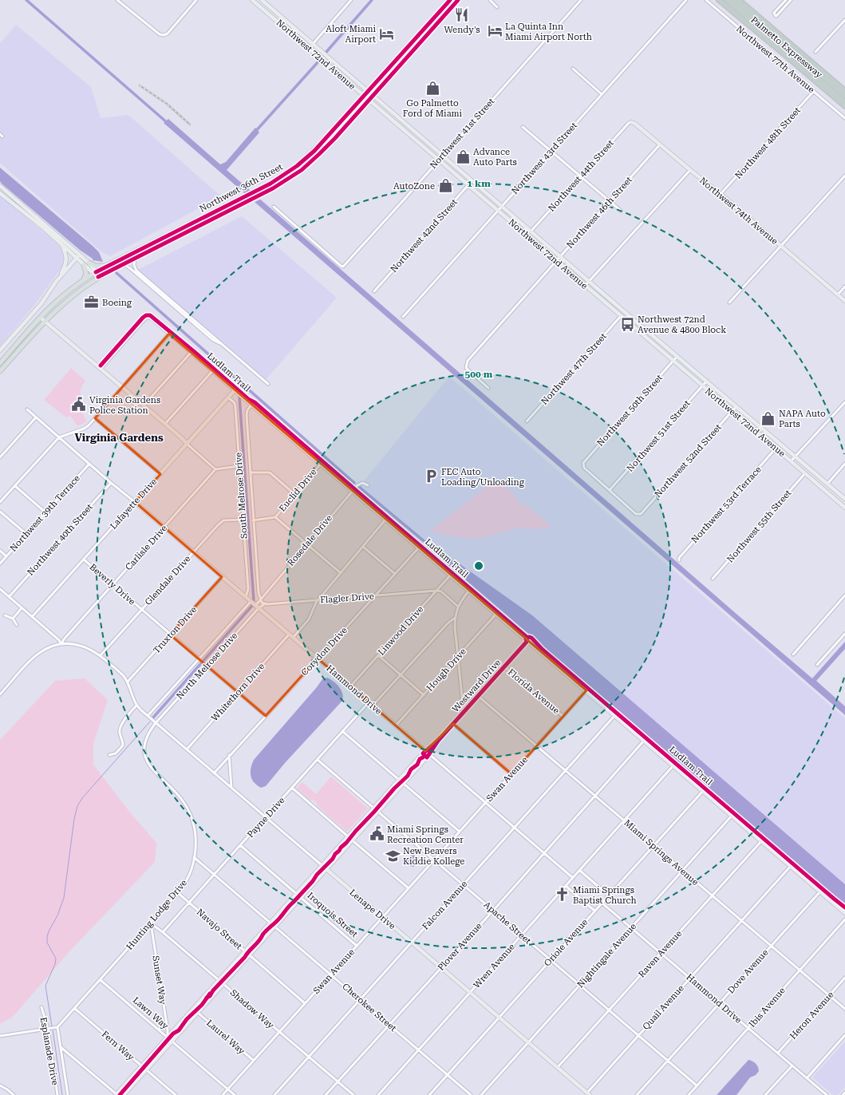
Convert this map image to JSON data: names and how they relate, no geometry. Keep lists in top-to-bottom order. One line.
{"streets":{"highway":["Palmetto Expressway"],"main road":["Northwest 36th Street"],"street":["Northwest 72nd Avenue","Northwest 77th Avenue","Northwest 41st Street","Northwest 48th Street","Northwest 43rd Street","Northwest 44th Street","Northwest 74th Avenue","Northwest 46th Street","Northwest 42nd Street","Northwest 47th Street","Northwest 50th Street","Northwest 51st Street","Northwest 52nd Street","Euclid Drive","South Melrose Drive","Lafayette Drive","Northwest 53rd Terrace","Northwest 39th Terrace","Northwest 55th Street","Northwest 40th Street","Rosedale Drive","Carlisle Drive","Glendale Drive","Beverly Drive","Flagler Drive","Truxton Drive","Linwood Drive","Corydon Drive","North Melrose Drive","Hough Drive","Westward Drive","Hammond Drive","Florida Avenue","Whitethorn Drive","Swan Avenue","Payne Drive","Miami Springs Avenue","Falcon Avenue","Lenape Drive","Hunting Lodge Drive","Iroquois Street","Apache Street","Navajo Street","Oriole Avenue","Plover Avenue","Raven Avenue","Nightingale Avenue","Wren Avenue","Dove Avenue","Sunset Way","Cherokee Street","Quail Avenue","Ibis Avenue","Shadow Way","Lawn Way","Heron Avenue","Laurel Way","Fern Way","Esplanade Drive"],"cycle path":["Ludlam Trail"]},"crossings":[["Northwest 72nd Avenue","Northwest 41st Street"],["Northwest 72nd Avenue","Northwest 43rd Street"],["Northwest 72nd Avenue","Northwest 44th Street"],["Northwest 72nd Avenue","Northwest 36th Street"],["Northwest 72nd Avenue","Northwest 46th Street"],["Northwest 72nd Avenue","Northwest 42nd Street"],["Northwest 72nd Avenue","Northwest 47th Street"],["Northwest 72nd Avenue","Northwest 50th Street"],["Northwest 72nd Avenue","Northwest 51st Street"],["Northwest 72nd Avenue","Northwest 52nd Street"],["Northwest 72nd Avenue","Northwest 53rd Terrace"],["Northwest 72nd Avenue","Northwest 55th Street"],["Northwest 77th Avenue","Northwest 48th Street"],["Northwest 48th Street","Northwest 74th Avenue"],["Northwest 44th Street","Northwest 74th Avenue"],["Northwest 74th Avenue","Northwest 46th Street"],["Northwest 50th Street","Northwest 51st Street"],["Northwest 50th Street","Northwest 52nd Street"],["Northwest 51st Street","Northwest 52nd Street"],["South Melrose Drive","Lafayette Drive"],["South Melrose Drive","Glendale Drive"],["South Melrose Drive","Hammond Drive"],["Lafayette Drive","Beverly Drive"],["Lafayette Drive","Hammond Drive"],["Rosedale Drive","North Melrose Drive"],["Rosedale Drive","Hammond Drive"],["Carlisle Drive","Beverly Drive"],["Carlisle Drive","Hammond Drive"],["Glendale Drive","Beverly Drive"],["Glendale Drive","Hammond Drive"],["Beverly Drive","Truxton Drive"],["Flagler Drive","Linwood Drive"],["Flagler Drive","Corydon Drive"],["Truxton Drive","Hammond Drive"],["Linwood Drive","Hammond Drive"],["Corydon Drive","Hammond Drive"],["Corydon Drive","Lenape Drive"],["North Melrose Drive","Hammond Drive"],["North Melrose Drive","Lenape Drive"],["North Melrose Drive","Hunting Lodge Drive"],["Hough Drive","Hammond Drive"],["Westward Drive","Hammond Drive"],["Westward Drive","Florida Avenue"],["Westward Drive","Miami Springs Avenue"],["Westward Drive","Lenape Drive"],["Westward Drive","Iroquois Street"],["Westward Drive","Apache Street"],["Westward Drive","Navajo Street"],["Westward Drive","Sunset Way"],["Westward Drive","Cherokee Street"],["Westward Drive","Shadow Way"],["Westward Drive","Lawn Way"],["Westward Drive","Laurel Way"],["Westward Drive","Fern Way"],["Hammond Drive","Whitethorn Drive"],["Hammond Drive","Swan Avenue"],["Hammond Drive","Payne Drive"],["Hammond Drive","Falcon Avenue"],["Hammond Drive","Oriole Avenue"],["Hammond Drive","Plover Avenue"],["Hammond Drive","Raven Avenue"],["Hammond Drive","Nightingale Avenue"],["Hammond Drive","Wren Avenue"],["Hammond Drive","Dove Avenue"],["Hammond Drive","Quail Avenue"],["Hammond Drive","Ibis Avenue"],["Hammond Drive","Heron Avenue"],["Florida Avenue","Swan Avenue"],["Whitethorn Drive","Lenape Drive"],["Swan Avenue","Miami Springs Avenue"],["Swan Avenue","Lenape Drive"],["Swan Avenue","Iroquois Street"],["Swan Avenue","Apache Street"],["Swan Avenue","Navajo Street"],["Swan Avenue","Cherokee Street"],["Swan Avenue","Shadow Way"],["Swan Avenue","Lawn Way"],["Swan Avenue","Laurel Way"],["Payne Drive","Lenape Drive"],["Payne Drive","Iroquois Street"],["Payne Drive","Apache Street"],["Payne Drive","Navajo Street"],["Payne Drive","Cherokee Street"],["Payne Drive","Shadow Way"],["Miami Springs Avenue","Falcon Avenue"],["Miami Springs Avenue","Oriole Avenue"],["Miami Springs Avenue","Plover Avenue"],["Miami Springs Avenue","Raven Avenue"],["Miami Springs Avenue","Nightingale Avenue"],["Miami Springs Avenue","Wren Avenue"],["Miami Springs Avenue","Dove Avenue"],["Miami Springs Avenue","Quail Avenue"],["Miami Springs Avenue","Ibis Avenue"],["Miami Springs Avenue","Heron Avenue"],["Falcon Avenue","Lenape Drive"],["Falcon Avenue","Apache Street"],["Falcon Avenue","Cherokee Street"],["Falcon Avenue","Shadow Way"],["Lenape Drive","Hunting Lodge Drive"],["Lenape Drive","Oriole Avenue"],["Lenape Drive","Plover Avenue"],["Lenape Drive","Raven Avenue"],["Lenape Drive","Nightingale Avenue"],["Lenape Drive","Wren Avenue"],["Lenape Drive","Quail Avenue"],["Hunting Lodge Drive","Navajo Street"],["Hunting Lodge Drive","Sunset Way"],["Hunting Lodge Drive","Cherokee Street"],["Hunting Lodge Drive","Shadow Way"],["Hunting Lodge Drive","Lawn Way"],["Hunting Lodge Drive","Fern Way"],["Apache Street","Oriole Avenue"],["Apache Street","Plover Avenue"],["Apache Street","Raven Avenue"],["Apache Street","Nightingale Avenue"],["Apache Street","Wren Avenue"],["Apache Street","Dove Avenue"],["Apache Street","Quail Avenue"],["Apache Street","Ibis Avenue"],["Oriole Avenue","Cherokee Street"],["Plover Avenue","Cherokee Street"],["Plover Avenue","Shadow Way"],["Wren Avenue","Cherokee Street"],["Sunset Way","Shadow Way"],["Sunset Way","Lawn Way"]],"districts":["Virginia Gardens"],"places":{"restaurant":["Wendy's"],"hotel":["La Quinta Inn Miami Airport North","Aloft Miami Airport"],"shop":["Go Palmetto Ford of Miami","Advance Auto Parts","AutoZone","NAPA Auto Parts"],"office":["Boeing"],"bus stop":["Northwest 72nd Avenue & 4800 Block"],"public building":["Virginia Gardens Police Station","Miami Springs Recreation Center"],"parking":["FEC Auto Loading/Unloading"],"school or university":["New Beavers Kiddie Kollege"],"church":["Miami Springs Baptist Church"]},"rings":["1 km","500 m"]}
